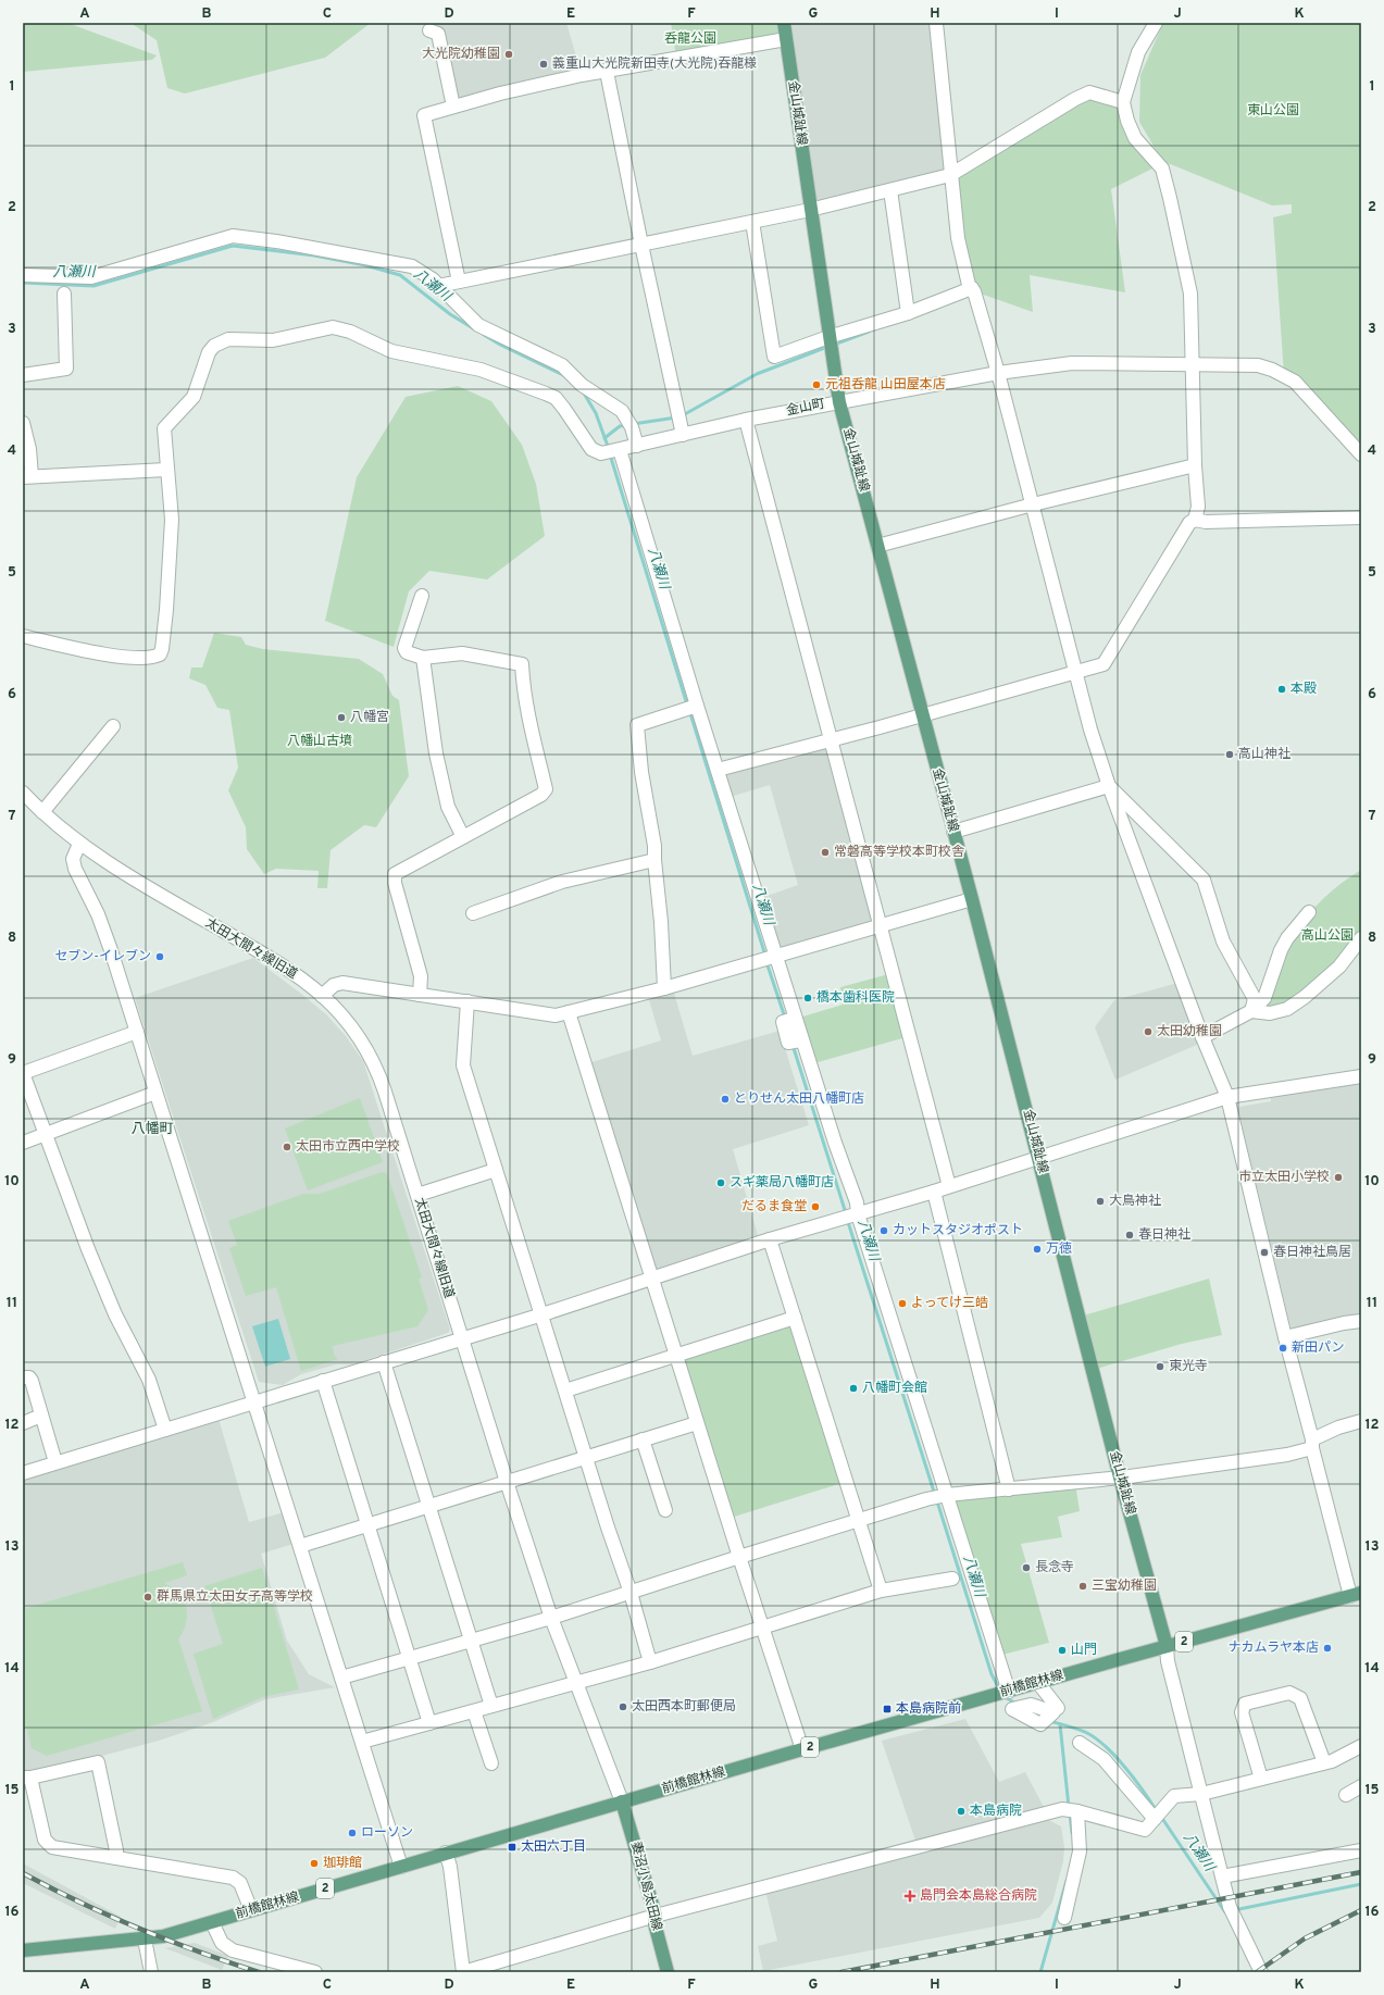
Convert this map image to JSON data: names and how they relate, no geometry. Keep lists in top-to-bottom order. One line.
{"streets":{"main road":["金山城趾線","2","前橋館林線","妻沼小島太田線"],"street":["金山町","太田大間々線旧道"]},"crossings":[["金山城趾線","金山町"],["金山城趾線","前橋館林線"],["太田大間々線旧道","前橋館林線"],["太田大間々線旧道","妻沼小島太田線"],["前橋館林線","妻沼小島太田線"]],"districts":["八幡町"],"water":["八瀬川"],"parks":["呑龍公園","東山公園","八幡山古墳","高山公園"],"places":{"other":["大光院幼稚園","義重山大光院新田寺(大光院)吞龍様","元祖呑龍 山田屋本店","本殿","八幡宮","高山神社","常磐高等学校本町校舎","セブン-イレブン","橋本歯科医院","太田幼稚園","とりせん太田八幡町店","太田市立西中学校","市立太田小学校","スギ薬局八幡町店","大鳥神社","だるま食堂","カットスタジオポスト","春日神社","万徳","春日神社鳥居","よってけ三皓","新田パン","東光寺","八幡町会館","長念寺","三宝幼稚園","群馬県立太田女子高等学校","ナカムラヤ本店","山門","太田西本町郵便局","本島病院","ローソン","珈琲館"],"transit":["本島病院前","太田六丁目"],"health":["島門会本島総合病院"]},"grid":{"columns":["A","B","C","D","E","F","G","H","I","J","K"],"rows":["1","2","3","4","5","6","7","8","9","10","11","12","13","14","15","16"]}}
